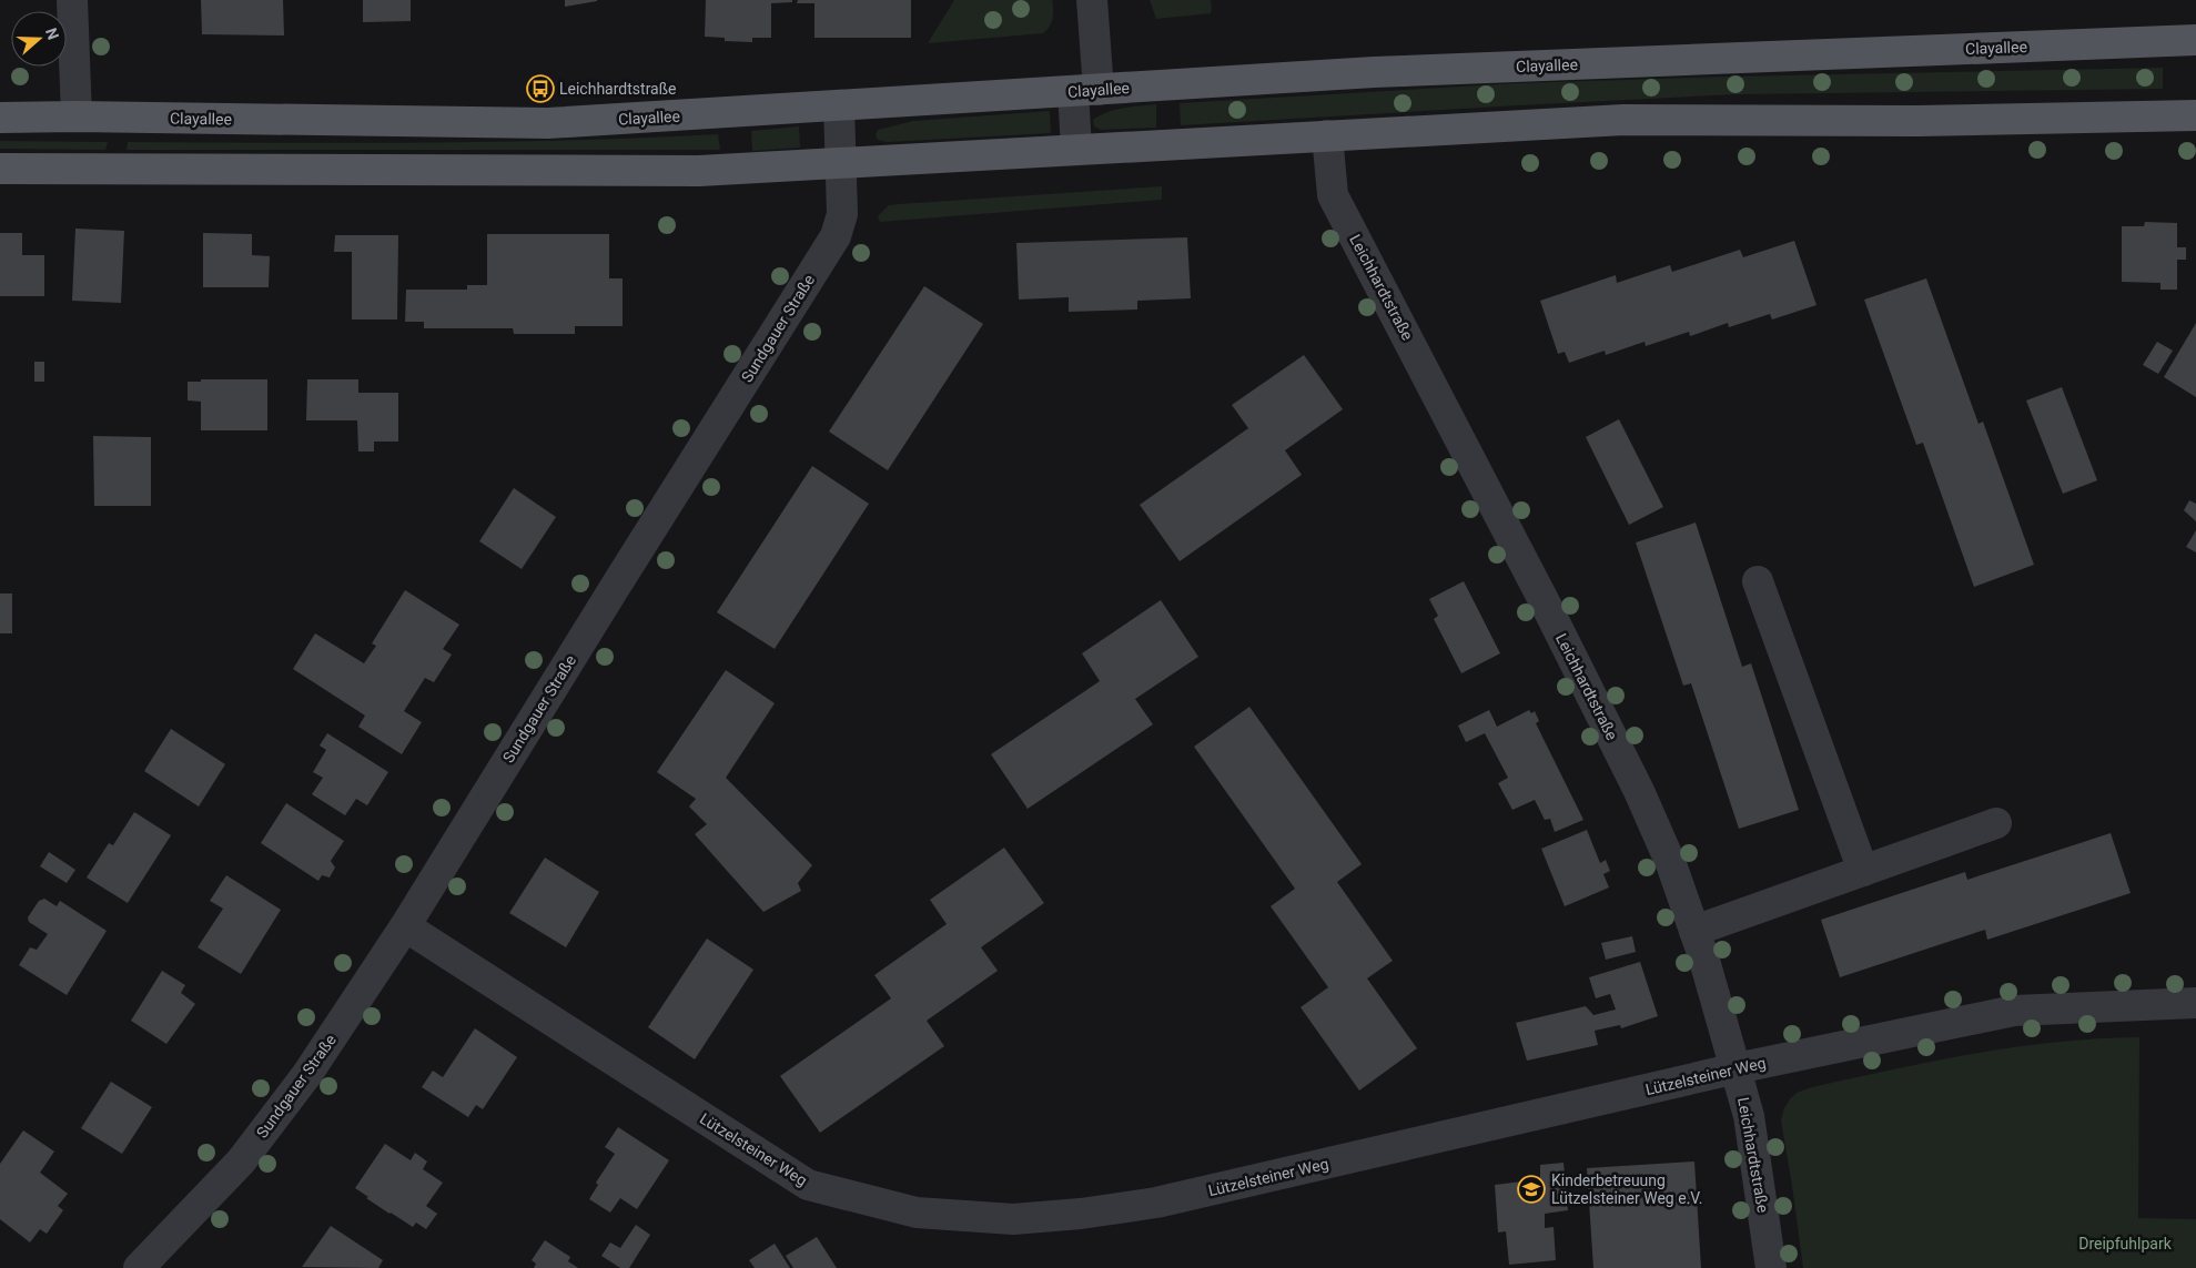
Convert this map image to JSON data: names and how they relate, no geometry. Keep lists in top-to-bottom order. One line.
{"streets":{"main road":["Clayallee"],"street":["Leichhardtstraße","Sundgauer Straße","Lützelsteiner Weg"]},"crossings":[["Clayallee","Sundgauer Straße"],["Leichhardtstraße","Lützelsteiner Weg"],["Sundgauer Straße","Lützelsteiner Weg"]],"parks":["Dreipfuhlpark"],"places":{"bus stop":["Leichhardtstraße"],"school or university":["Kinderbetreuung Lützelsteiner Weg e.V."]},"north":"right"}
